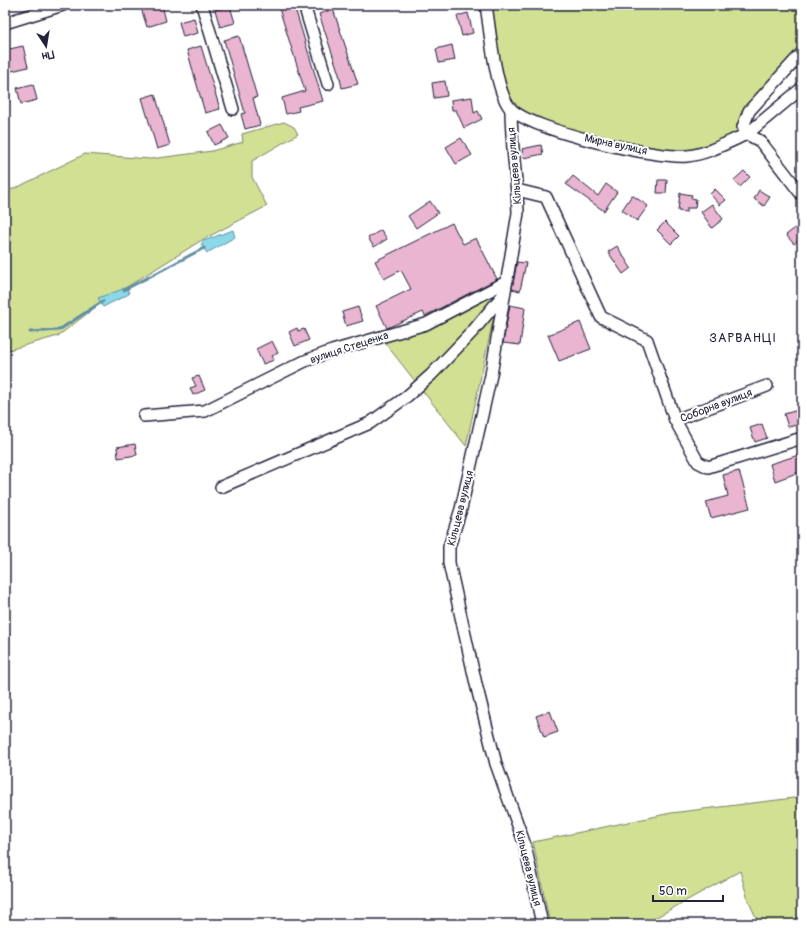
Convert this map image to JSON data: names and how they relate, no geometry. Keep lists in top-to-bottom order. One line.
{"streets":{"street":["Мирна вулиця","Кільцева вулиця","вулиця Стеценка","Соборна вулиця"]},"crossings":[["Мирна вулиця","Кільцева вулиця"],["Кільцева вулиця","вулиця Стеценка"]],"districts":["ЗАРВАНЦІ"],"scale_bar":"50 m","north":"bottom"}
